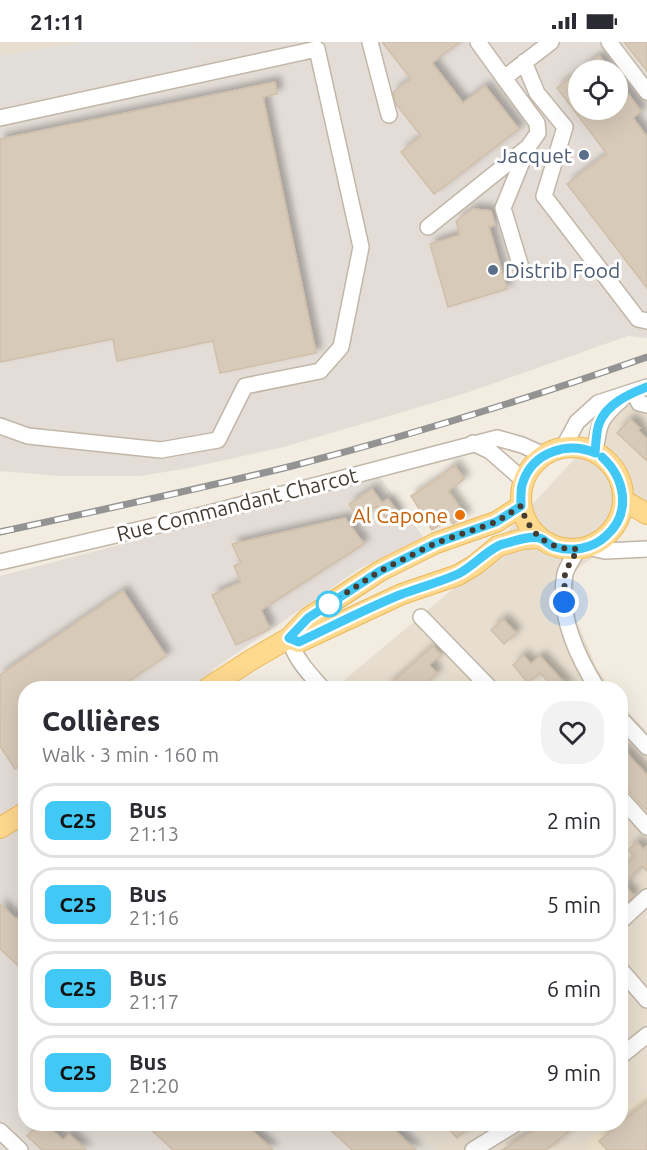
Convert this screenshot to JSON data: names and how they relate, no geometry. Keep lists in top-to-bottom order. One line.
{"streets":{"street":["Rue Commandant Charcot"]},"places":["Jacquet","Distrib Food","Al Capone"],"lines":["bus line C25"],"page":{"status":"21:11","heading":["Collières","Walk · 3 min · 160 m"],"list":[{"mark":"C25","name":"Bus","note":"21:13","value":"2 min"},{"mark":"C25","name":"Bus","note":"21:16","value":"5 min"},{"mark":"C25","name":"Bus","note":"21:17","value":"6 min"},{"mark":"C25","name":"Bus","note":"21:20","value":"9 min"}]}}
